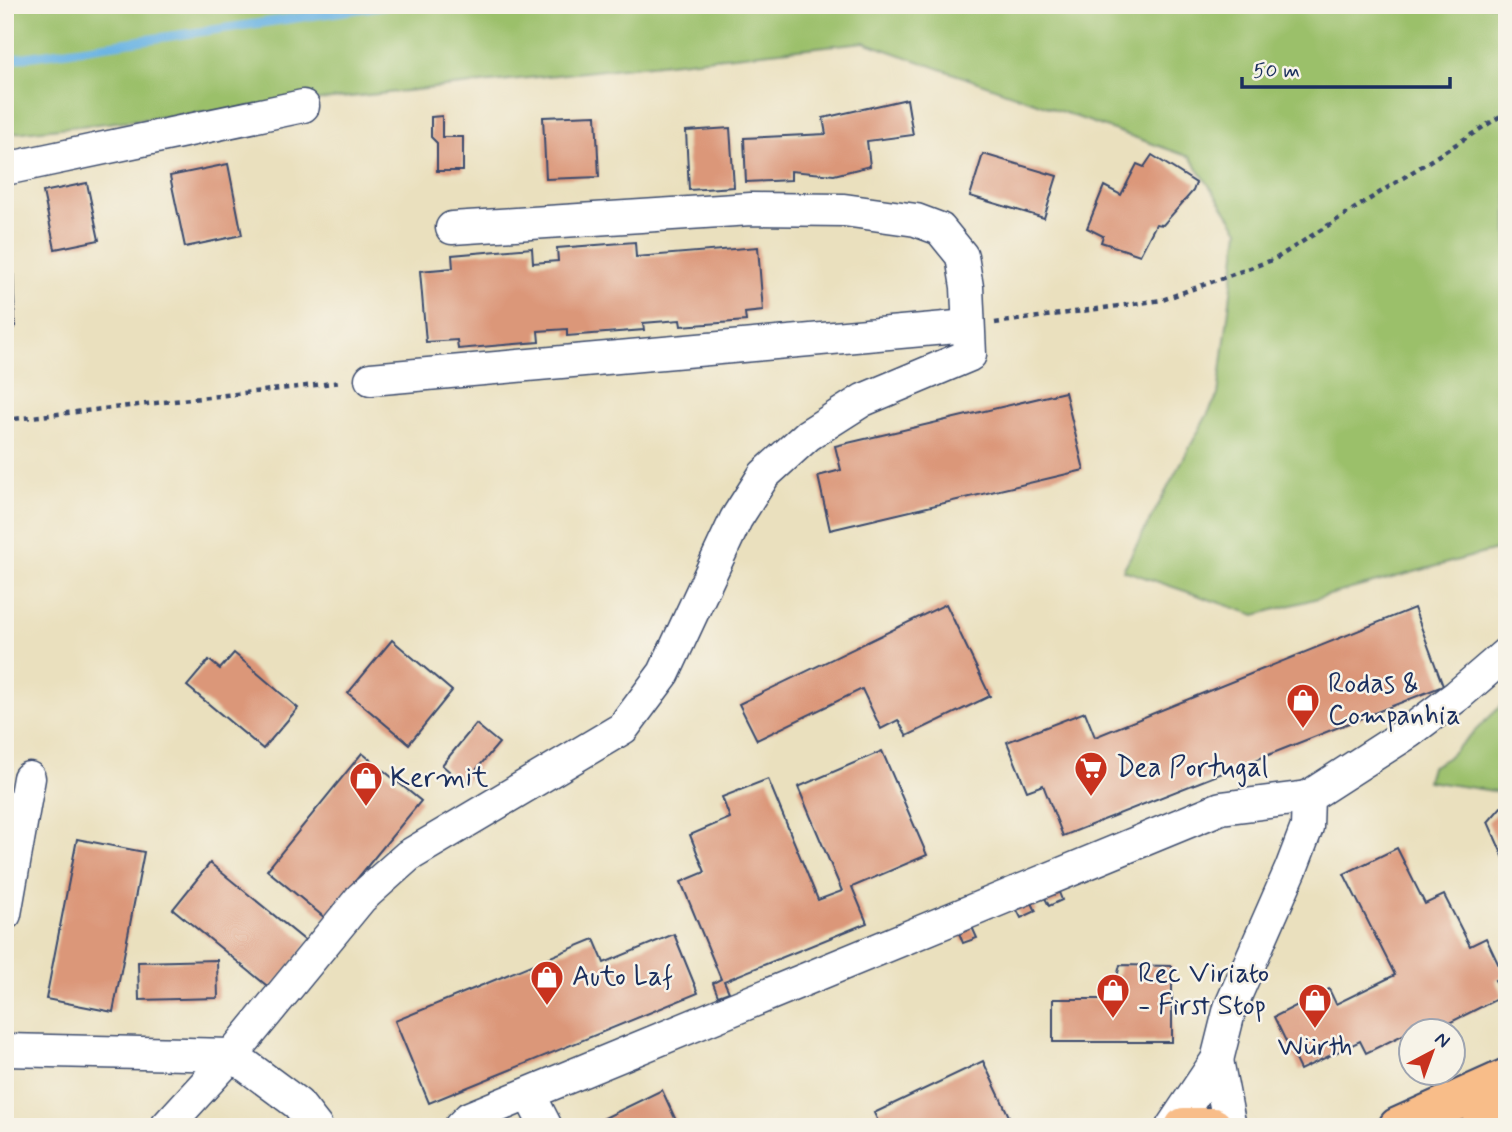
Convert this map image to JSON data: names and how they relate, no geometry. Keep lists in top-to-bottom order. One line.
{"places":{"shop":["Rodas & Companhia","Kermit","Auto Laf","Rec Viriato - First Stop","Würth"],"supermarket":["Dea Portugal"]},"scale_bar":"50 m","north":"top right"}
